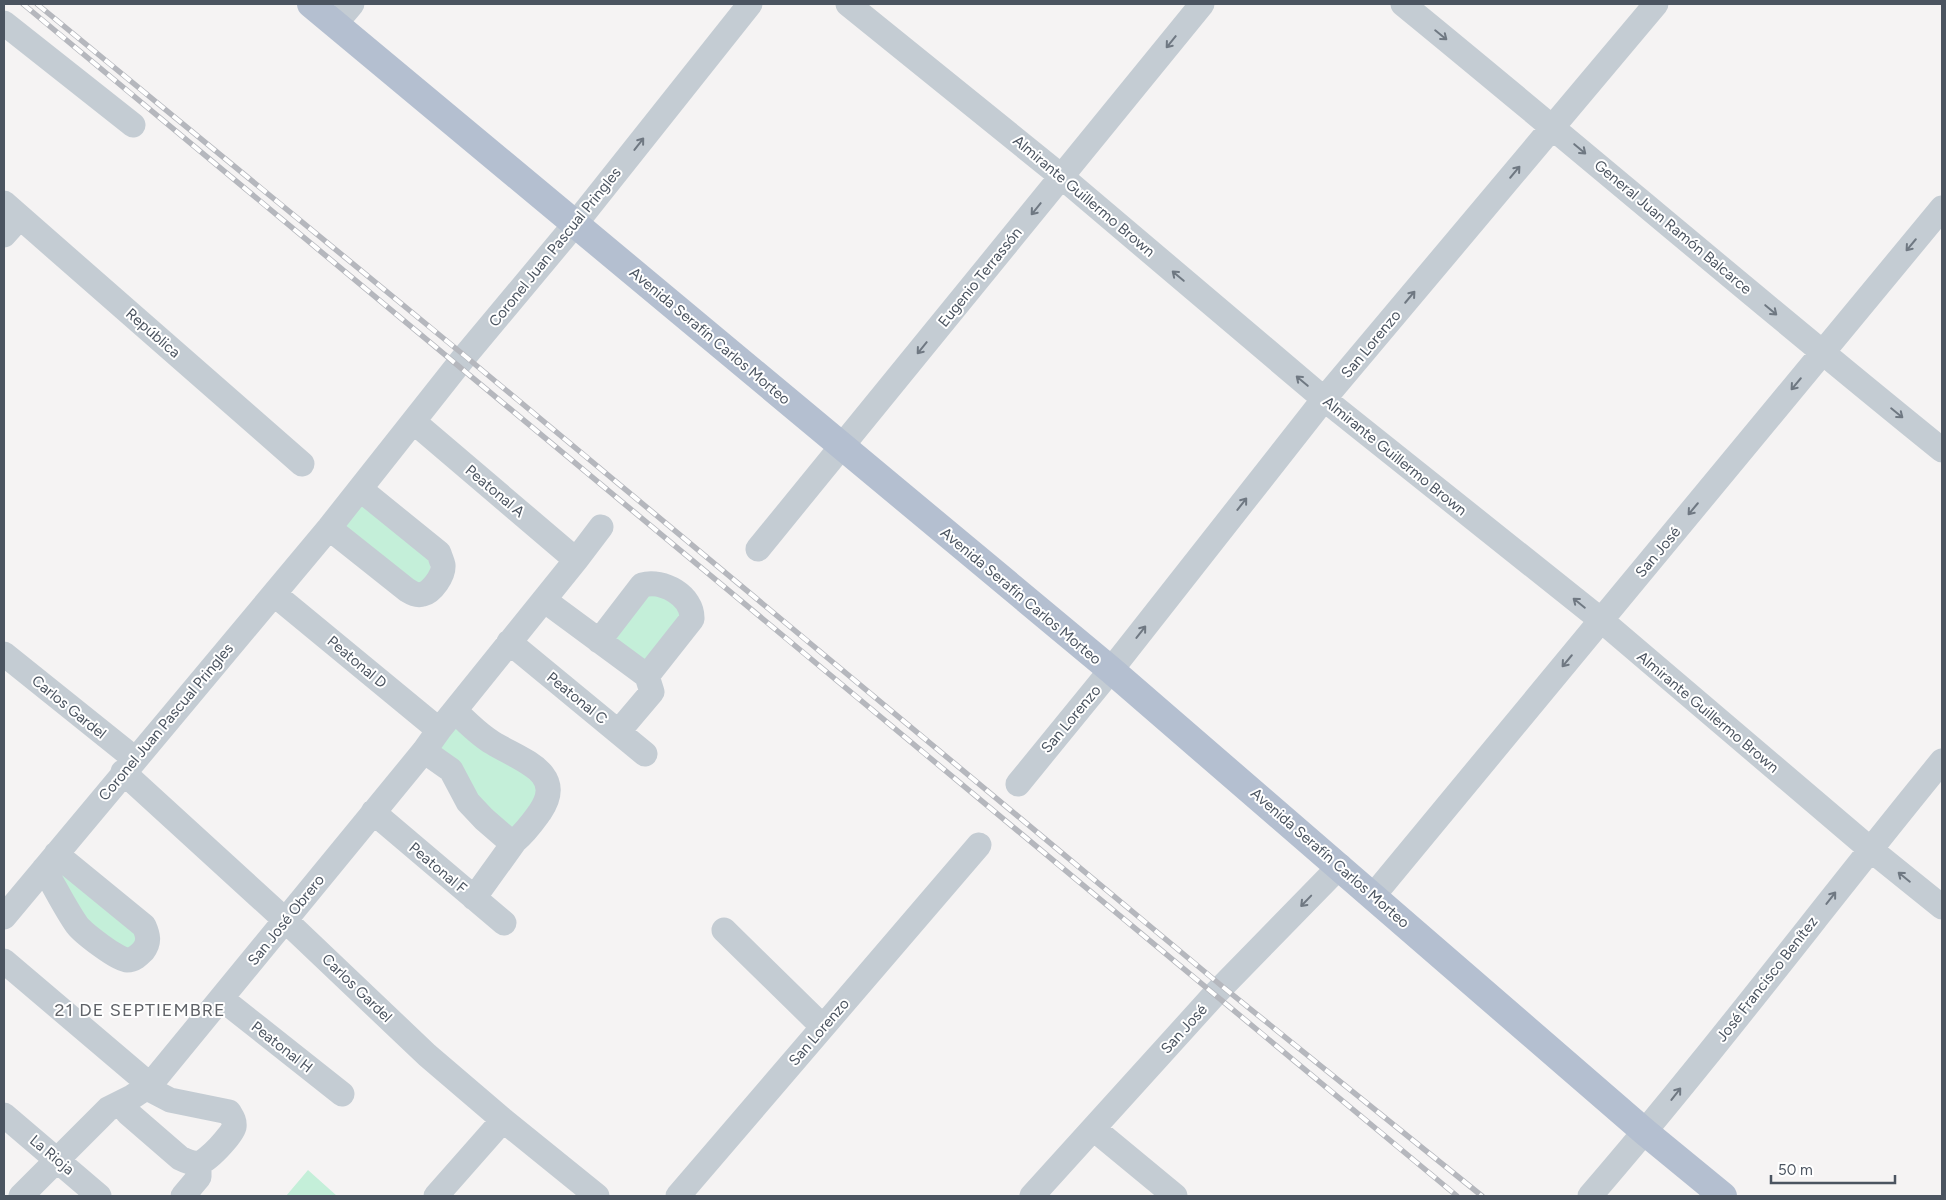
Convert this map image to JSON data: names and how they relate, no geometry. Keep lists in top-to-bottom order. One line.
{"streets":{"main road":["Avenida Serafín Carlos Morteo"],"street":["Almirante Guillermo Brown","General Juan Ramón Balcarce","Coronel Juan Pascual Pringles","Eugenio Terrassón","República","San Lorenzo","Peatonal A","San José","Peatonal D","Peatonal C","Carlos Gardel","Peatonal F","San José Obrero","José Francisco Benítez","Peatonal H","La Rioja"]},"crossings":[["Almirante Guillermo Brown","Eugenio Terrassón"],["Almirante Guillermo Brown","San Lorenzo"],["Almirante Guillermo Brown","San José"],["Almirante Guillermo Brown","José Francisco Benítez"],["General Juan Ramón Balcarce","San Lorenzo"],["General Juan Ramón Balcarce","San José"],["Coronel Juan Pascual Pringles","Avenida Serafín Carlos Morteo"],["Coronel Juan Pascual Pringles","Peatonal A"],["Coronel Juan Pascual Pringles","Peatonal D"],["Coronel Juan Pascual Pringles","Carlos Gardel"],["Eugenio Terrassón","Avenida Serafín Carlos Morteo"],["Avenida Serafín Carlos Morteo","San Lorenzo"],["Avenida Serafín Carlos Morteo","San José"],["Avenida Serafín Carlos Morteo","José Francisco Benítez"],["Peatonal A","San José Obrero"],["Peatonal D","San José Obrero"],["Peatonal C","San José Obrero"],["Carlos Gardel","San José Obrero"],["Peatonal F","San José Obrero"],["San José Obrero","Peatonal H"],["San José Obrero","La Rioja"]],"one_way":["Almirante Guillermo Brown","General Juan Ramón Balcarce","Eugenio Terrassón","San Lorenzo","San José","José Francisco Benítez"],"districts":["21 DE SEPTIEMBRE"],"scale_bar":"50 m"}
